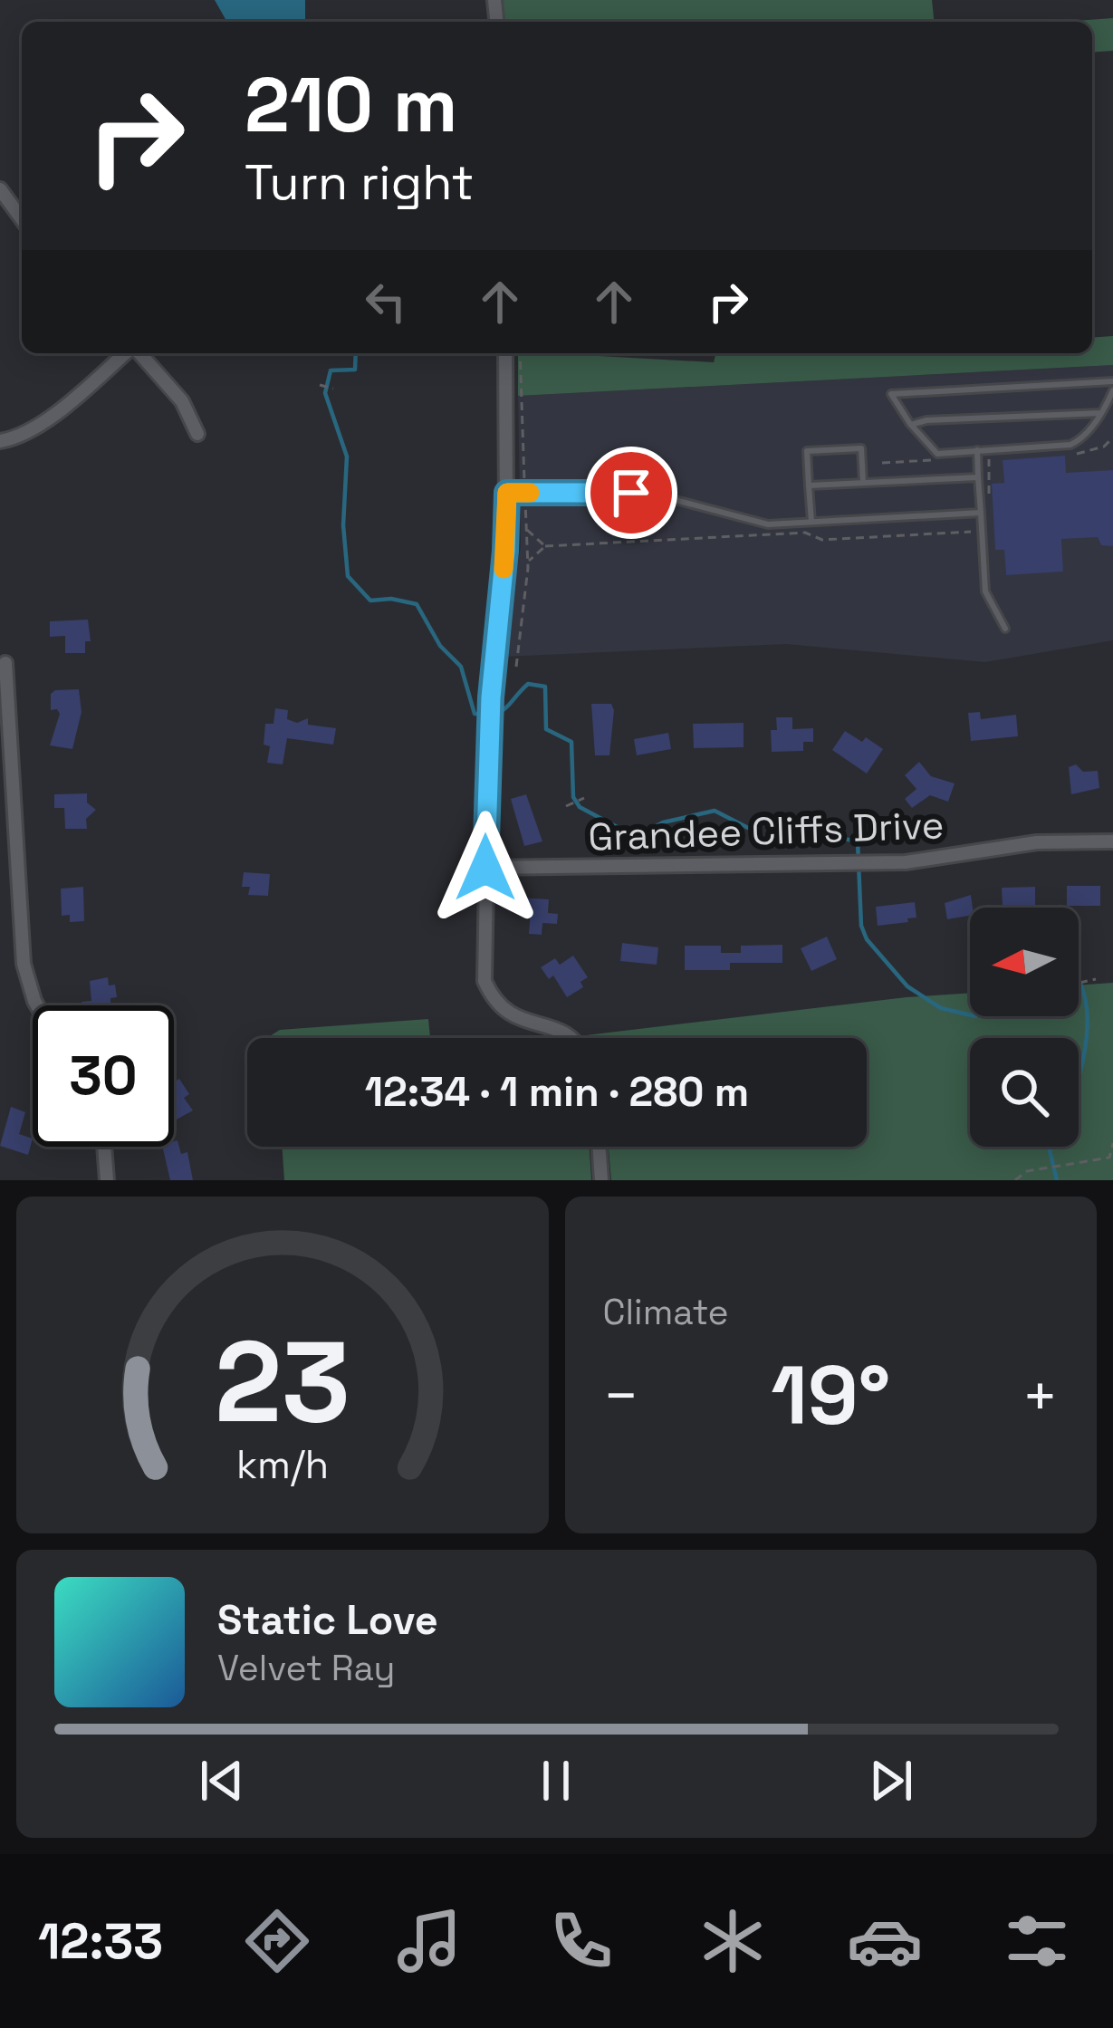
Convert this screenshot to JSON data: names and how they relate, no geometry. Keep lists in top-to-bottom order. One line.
{"streets":{"street":["Grandee Cliffs Drive"]},"north":"left","page":{"turn":["210 m","Turn right"],"limit":"30","trip":"12:34 · 1 min · 280 m","tile":"Climate","heat":["−","19°","+"],"song":["Static Love","Velvet Ray"],"tabs":"12:33","gauge":["23","km/h"]}}
